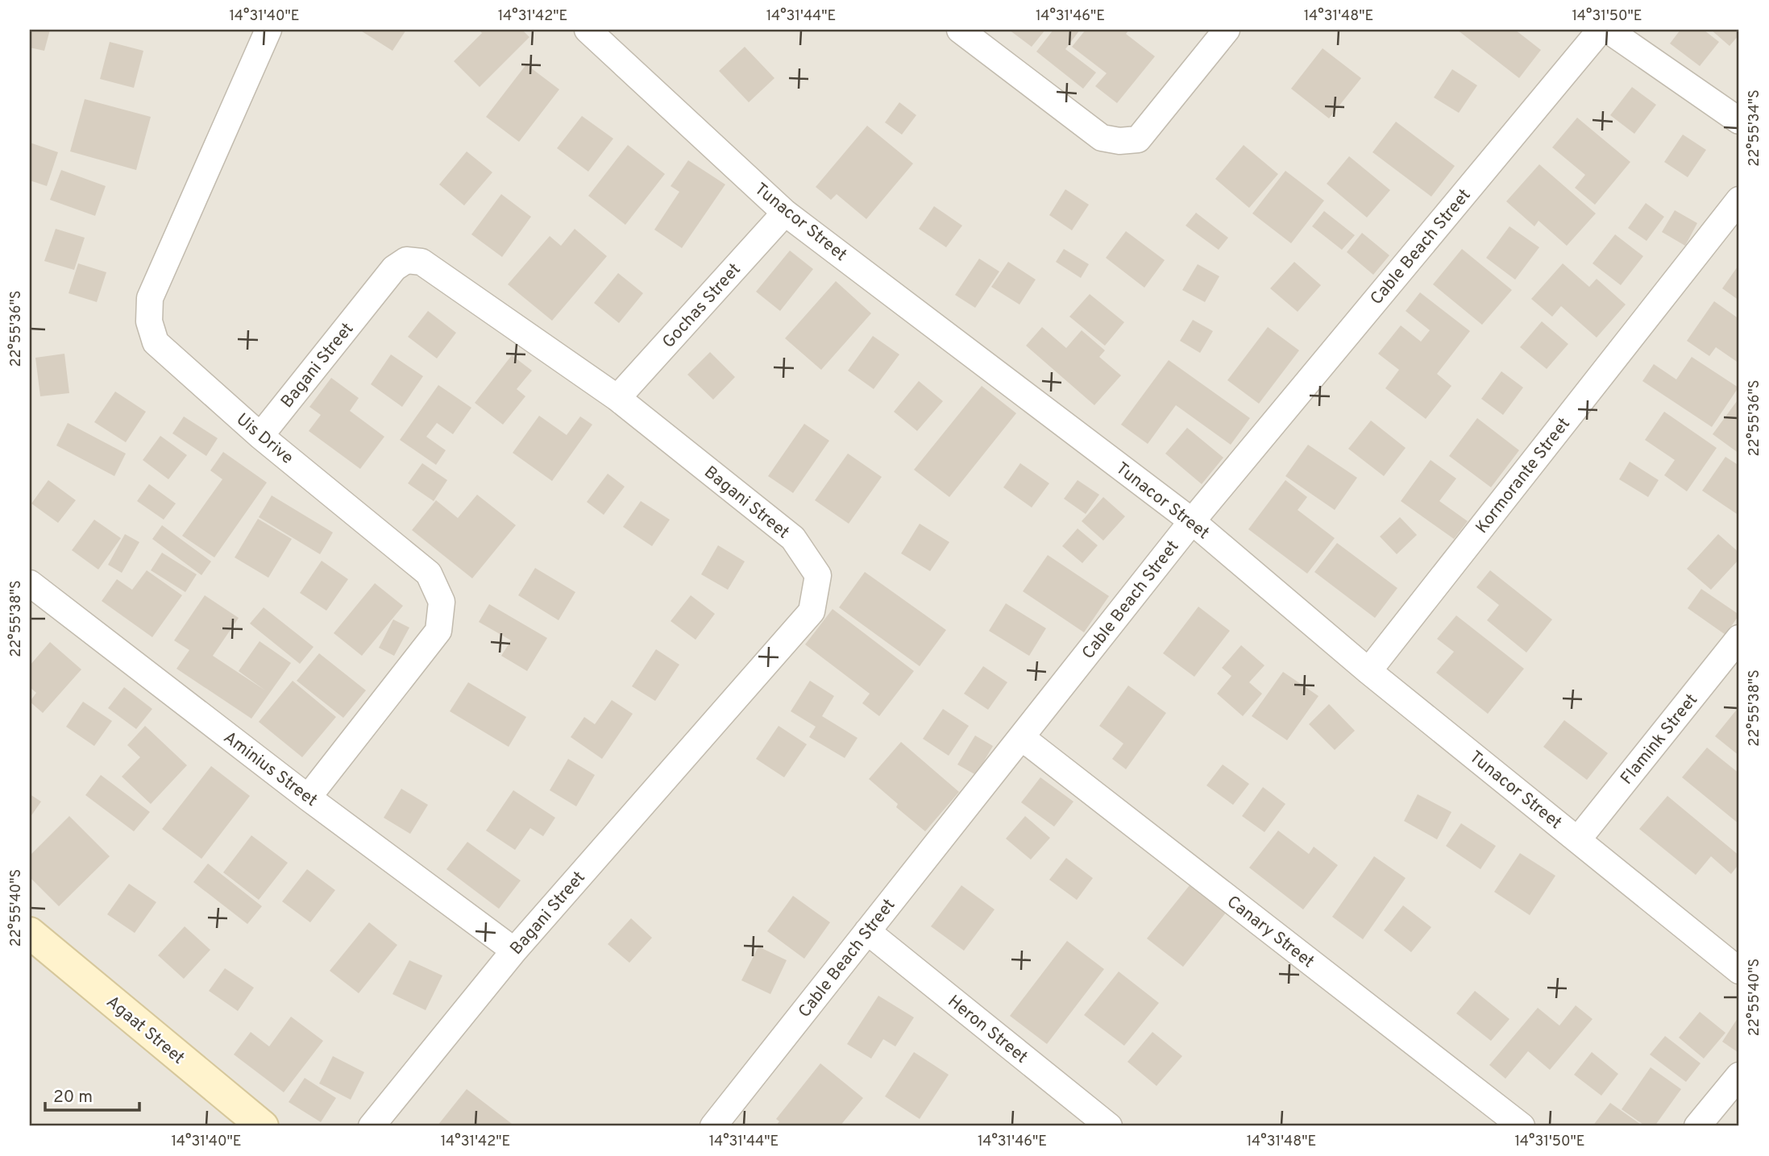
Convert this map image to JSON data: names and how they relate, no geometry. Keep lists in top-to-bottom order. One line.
{"streets":{"street":["Tunacor Street","Cable Beach Street","Gochas Street","Bagani Street","Uis Drive","Kormorante Street","Flamink Street","Aminius Street","Canary Street","Heron Street","Agaat Street"]},"crossings":[["Tunacor Street","Cable Beach Street"],["Tunacor Street","Gochas Street"],["Tunacor Street","Kormorante Street"],["Tunacor Street","Flamink Street"],["Cable Beach Street","Canary Street"],["Cable Beach Street","Heron Street"],["Gochas Street","Bagani Street"],["Bagani Street","Uis Drive"],["Bagani Street","Aminius Street"],["Uis Drive","Aminius Street"]],"scale_bar":"20 m","coordinates":["14°31'40\"E","14°31'42\"E","14°31'44\"E","14°31'46\"E","14°31'48\"E","14°31'50\"E","22°55'34\"S","22°55'36\"S","22°55'38\"S","22°55'40\"S"]}
